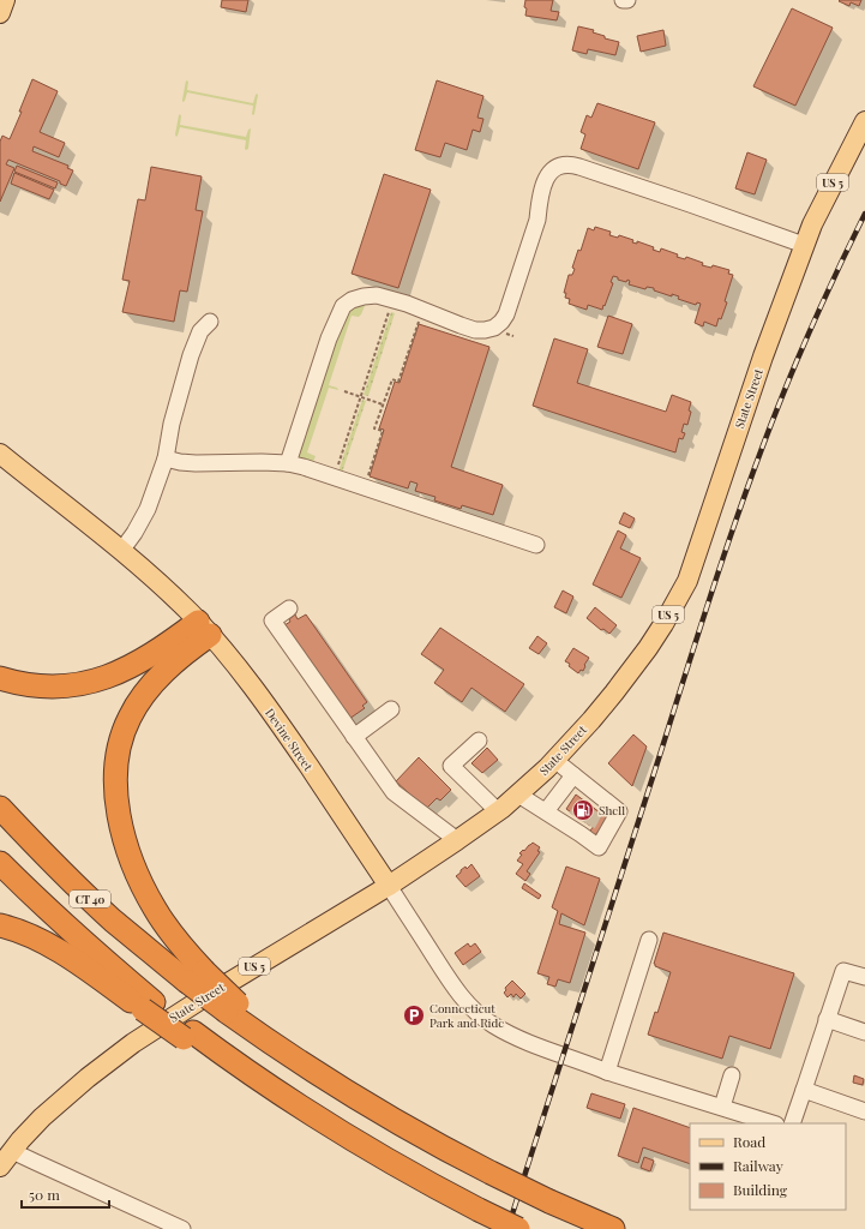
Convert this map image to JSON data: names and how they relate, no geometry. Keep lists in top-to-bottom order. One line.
{"streets":{"highway":["CT 40"],"main road":["US 5","State Street","Devine Street"]},"crossings":[["State Street","Devine Street"]],"places":{"fuel station":["Shell"],"parking":["Connecticut Park and Ride"]},"legend":["Road","Railway","Building"],"scale_bar":"50 m"}
